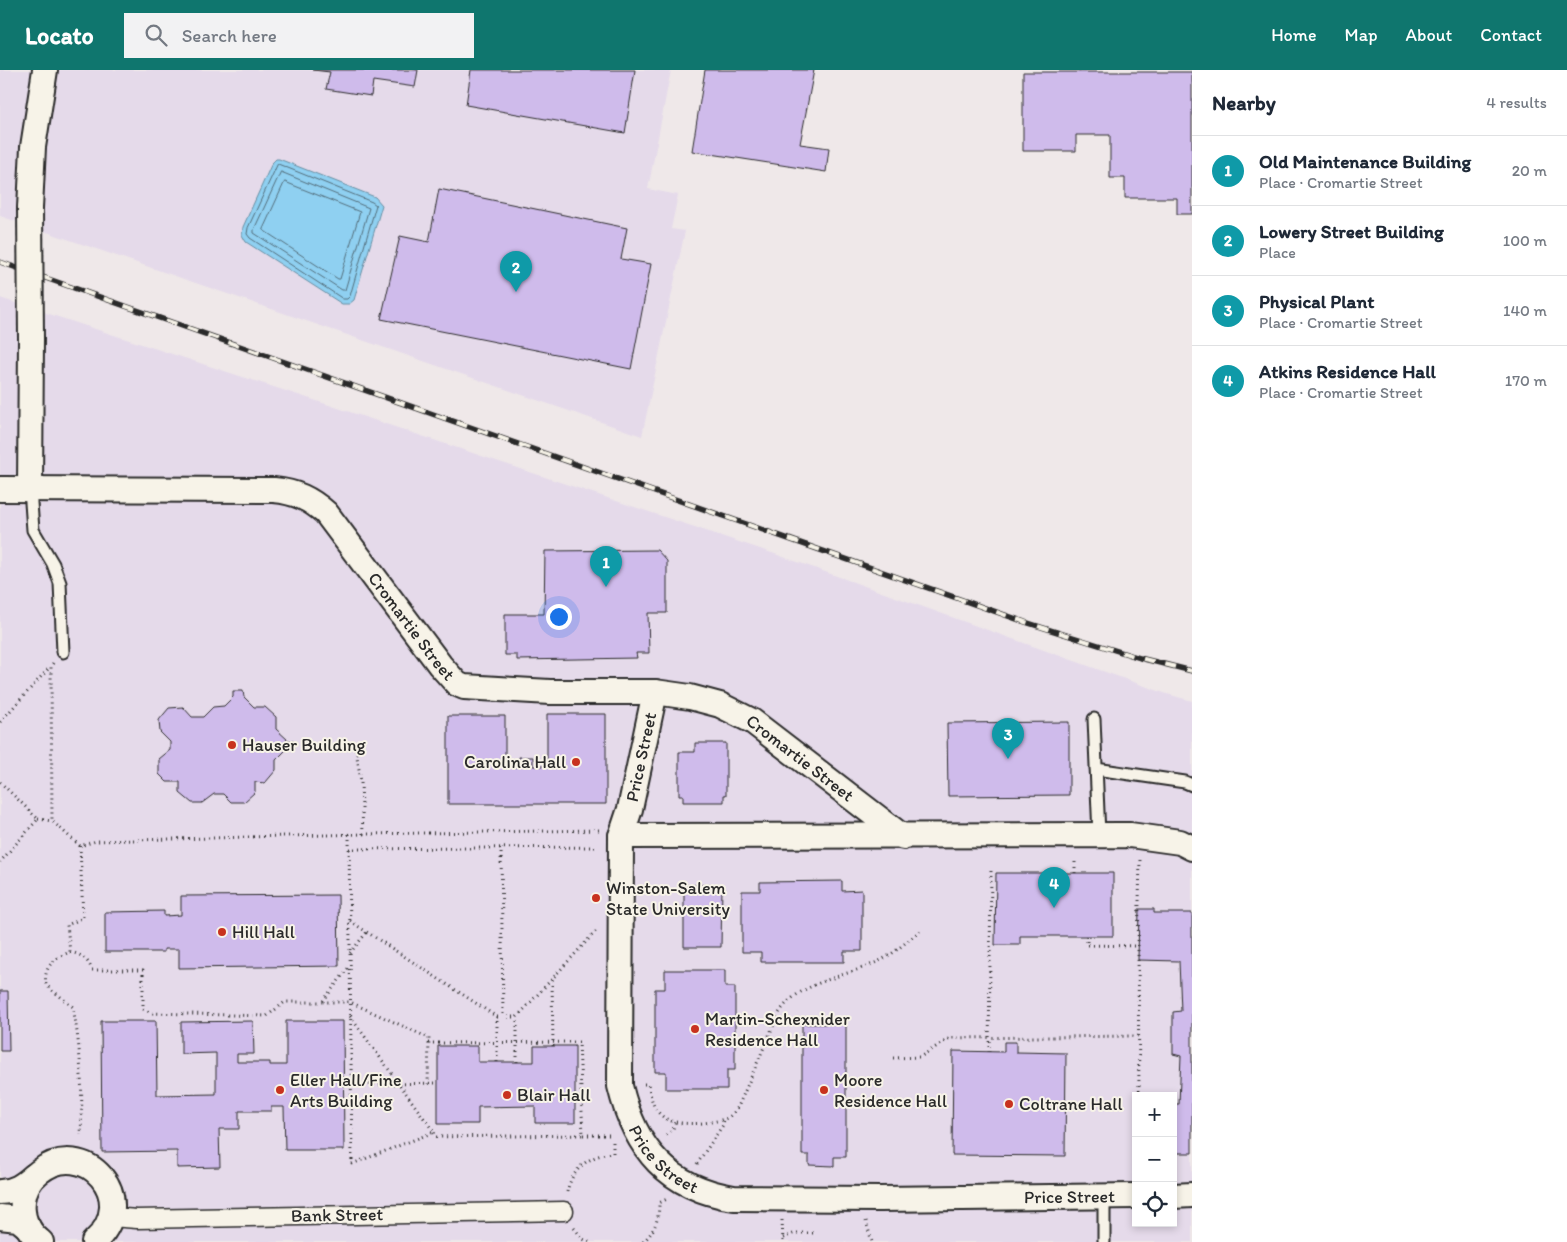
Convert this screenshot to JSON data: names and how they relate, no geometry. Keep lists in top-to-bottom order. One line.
{"streets":{"street":["Cromartie Street","Price Street","Bank Street"]},"crossings":[["Cromartie Street","Price Street"]],"places":["Hauser Building","Carolina Hall","Winston-Salem State University","Hill Hall","Martin-Schexnider Residence Hall","Eller Hall/Fine Arts Building","Moore Residence Hall","Blair Hall","Coltrane Hall"],"page":{"header":"Locato","search":"Search here","nav":["Home","Map","About","Contact"],"heading":["Nearby","4 results"],"list":[{"mark":"1","name":"Old Maintenance Building","note":"Place · Cromartie Street","value":"20 m"},{"mark":"2","name":"Lowery Street Building","note":"Place","value":"100 m"},{"mark":"3","name":"Physical Plant","note":"Place · Cromartie Street","value":"140 m"},{"mark":"4","name":"Atkins Residence Hall","note":"Place · Cromartie Street","value":"170 m"}],"pins":["2","1","3","4"],"map_buttons":["+","−"]}}
